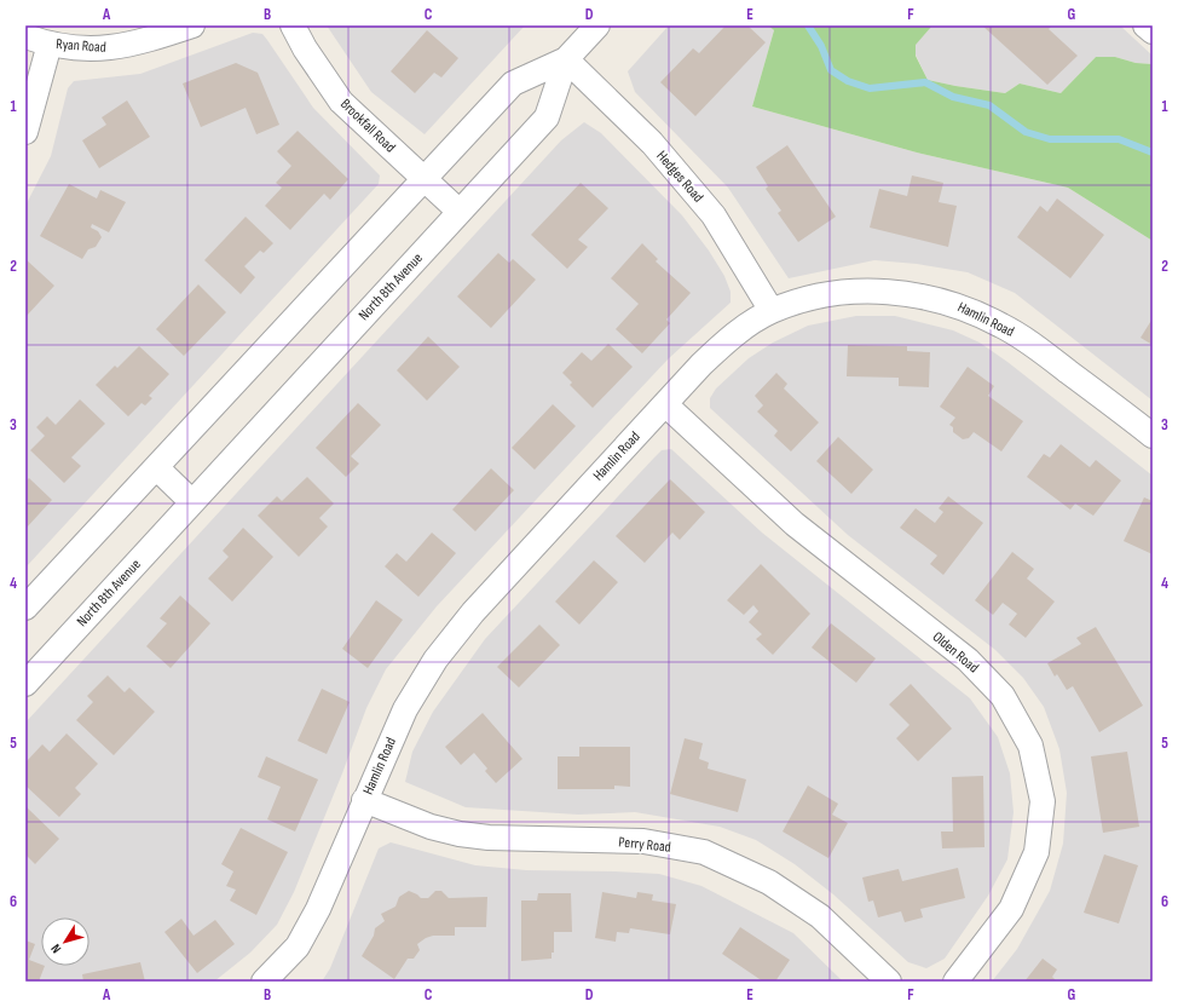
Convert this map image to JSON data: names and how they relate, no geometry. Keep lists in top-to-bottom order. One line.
{"streets":{"street":["Ryan Road","Brookfall Road","Hedges Road","North 8th Avenue","Hamlin Road","Olden Road","Perry Road"]},"crossings":[["Brookfall Road","North 8th Avenue"],["Hedges Road","North 8th Avenue"],["Hedges Road","Hamlin Road"],["Hamlin Road","Olden Road"],["Hamlin Road","Perry Road"]],"north":"bottom left","grid":{"columns":["A","B","C","D","E","F","G"],"rows":["1","2","3","4","5","6"]}}
